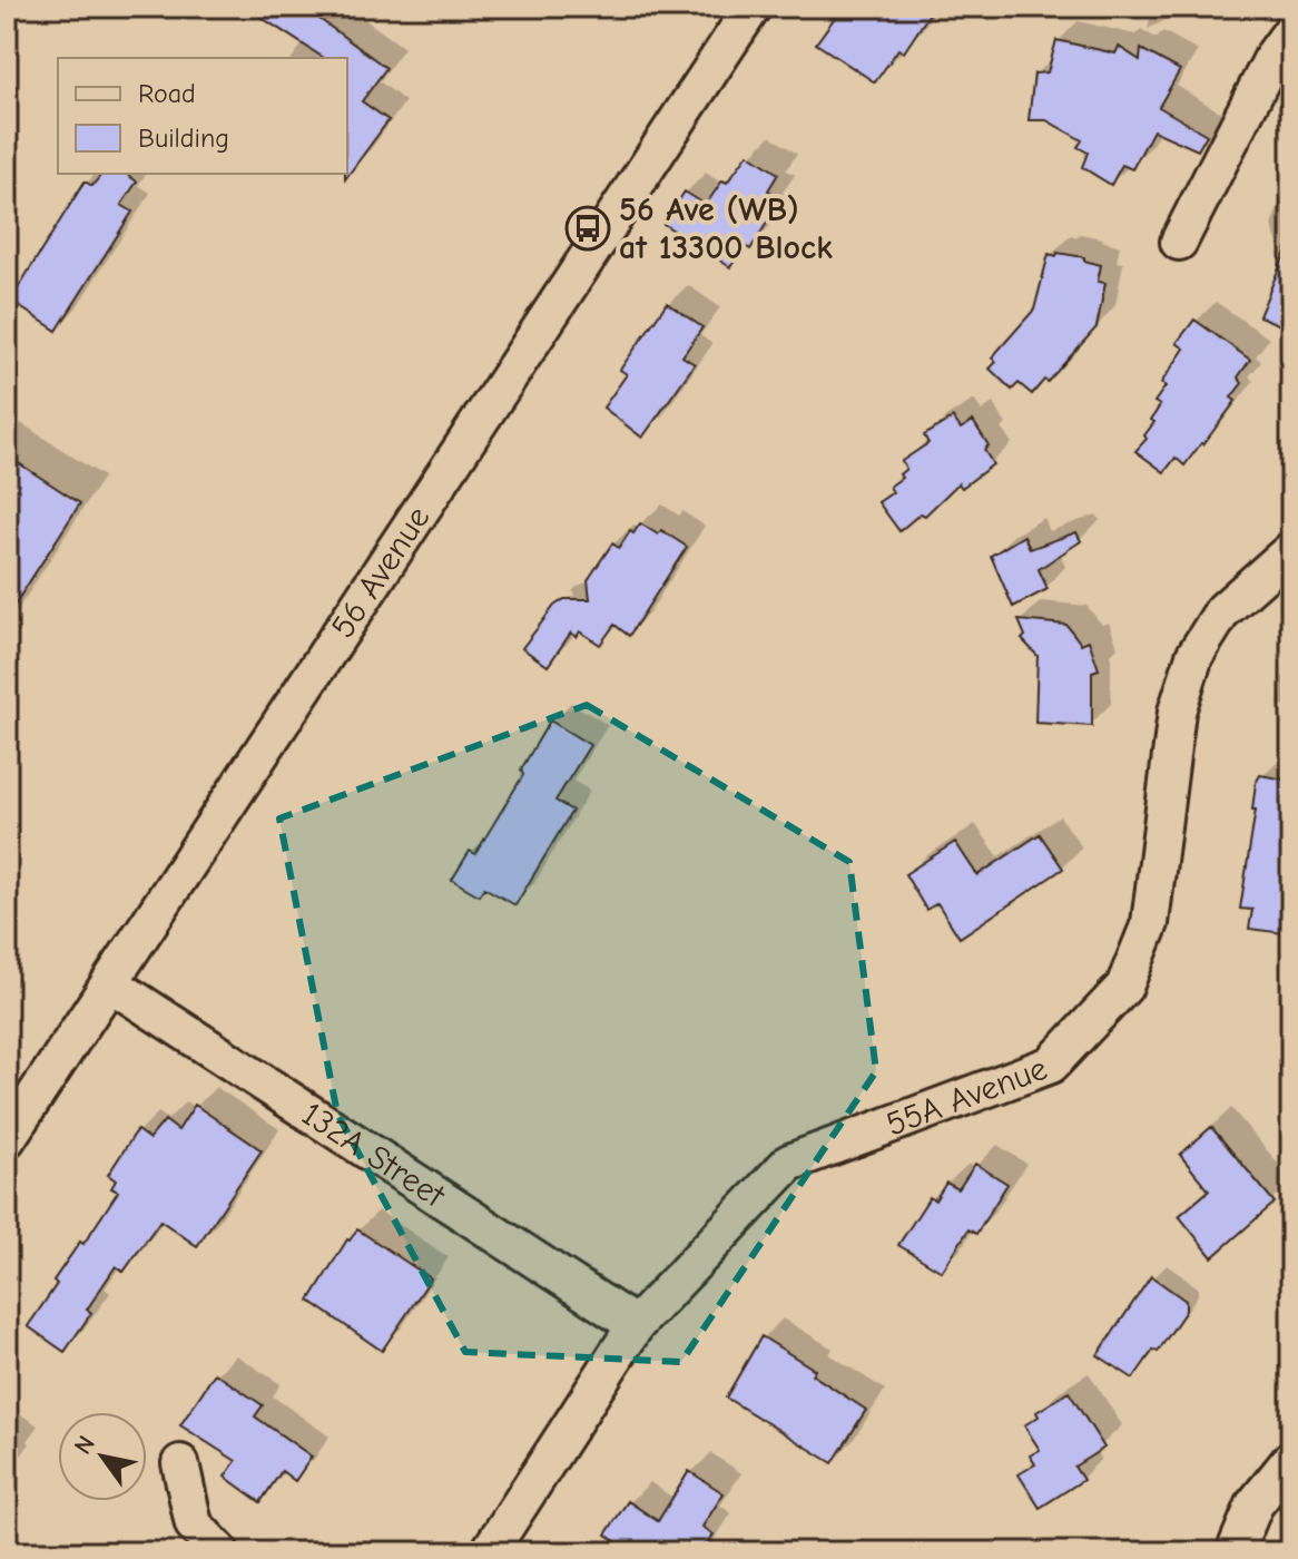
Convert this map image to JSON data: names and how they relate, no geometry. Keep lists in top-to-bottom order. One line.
{"streets":{"street":["56 Avenue","55A Avenue","132A Street"]},"crossings":[["56 Avenue","132A Street"],["55A Avenue","132A Street"]],"places":{"bus stop":["56 Ave (WB) at 13300 Block"]},"legend":["Road","Building"],"north":"top left"}
